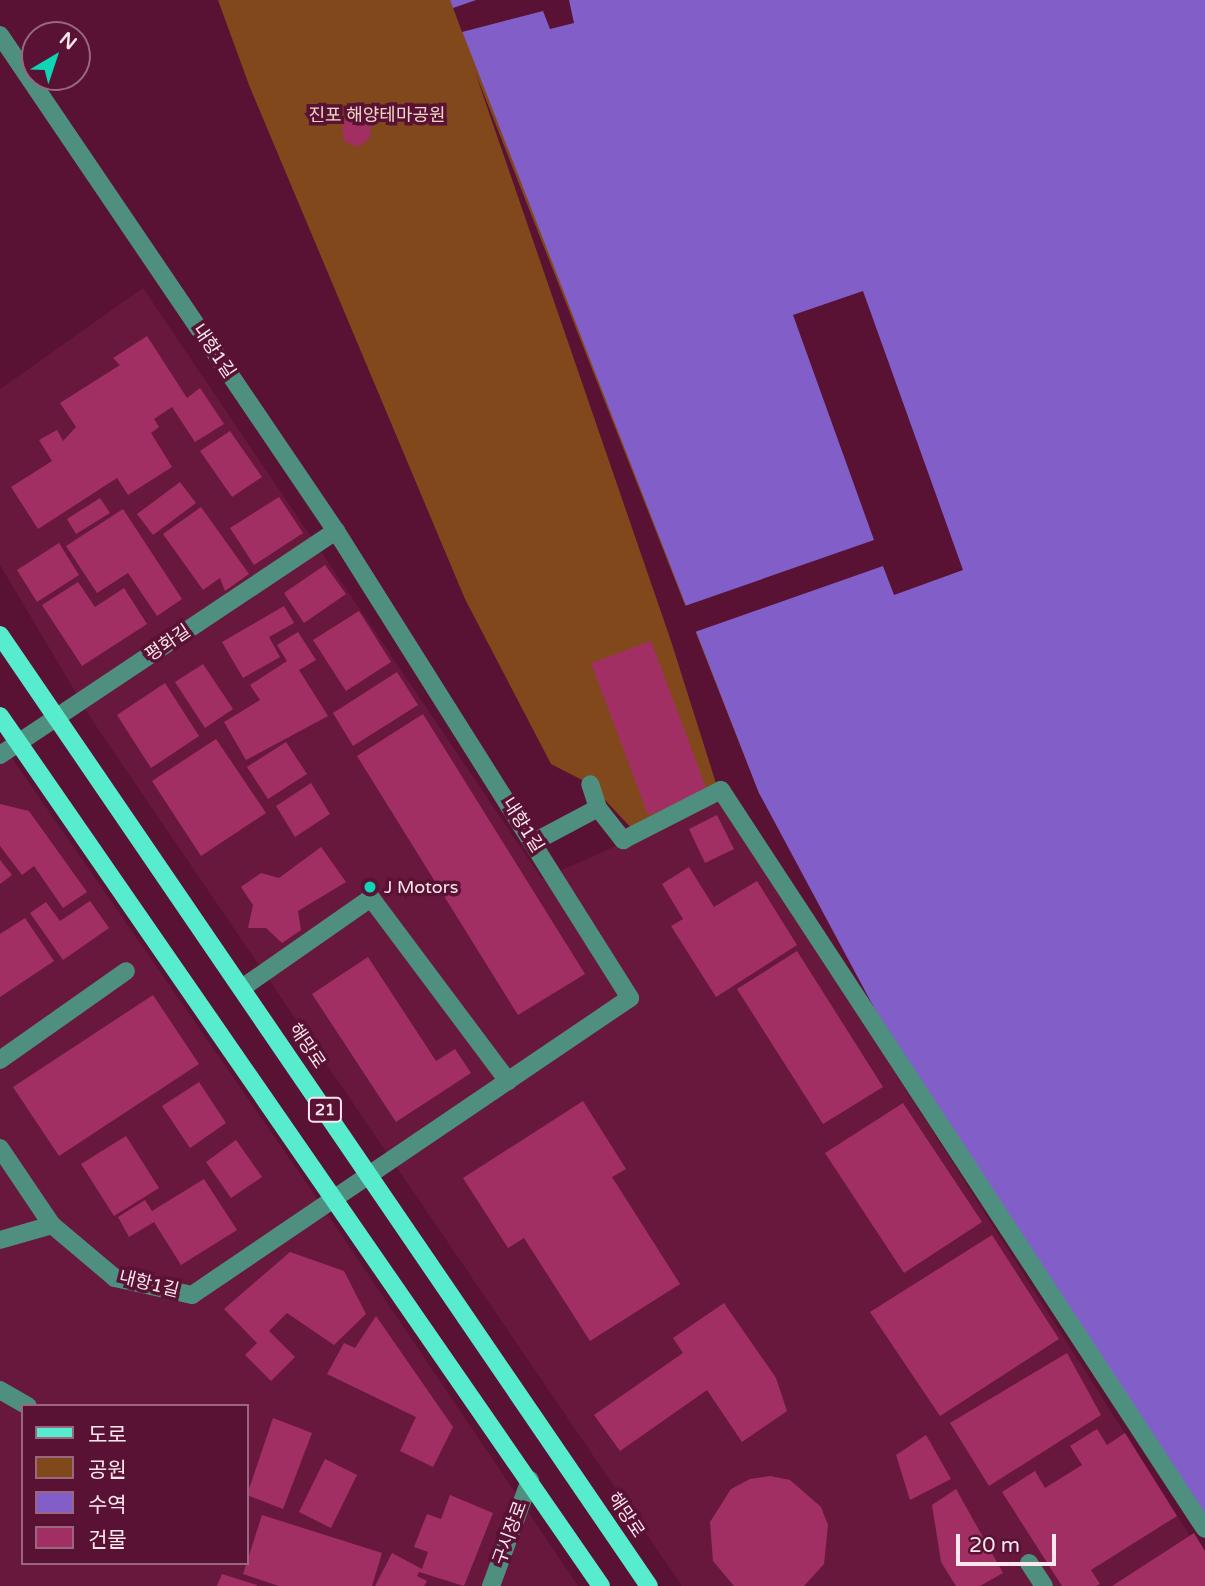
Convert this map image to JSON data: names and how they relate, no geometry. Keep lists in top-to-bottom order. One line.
{"streets":{"main road":["해망로","21"],"street":["내항1길","평화길","구시장로"]},"crossings":[["내항1길","평화길"],["내항1길","해망로"],["내항1길","21"],["평화길","해망로"],["평화길","21"],["21","구시장로"]],"parks":["진포 해양테마공원"],"places":["J Motors"],"legend":["도로","공원","수역","건물"],"scale_bar":"20 m","north":"top right"}
